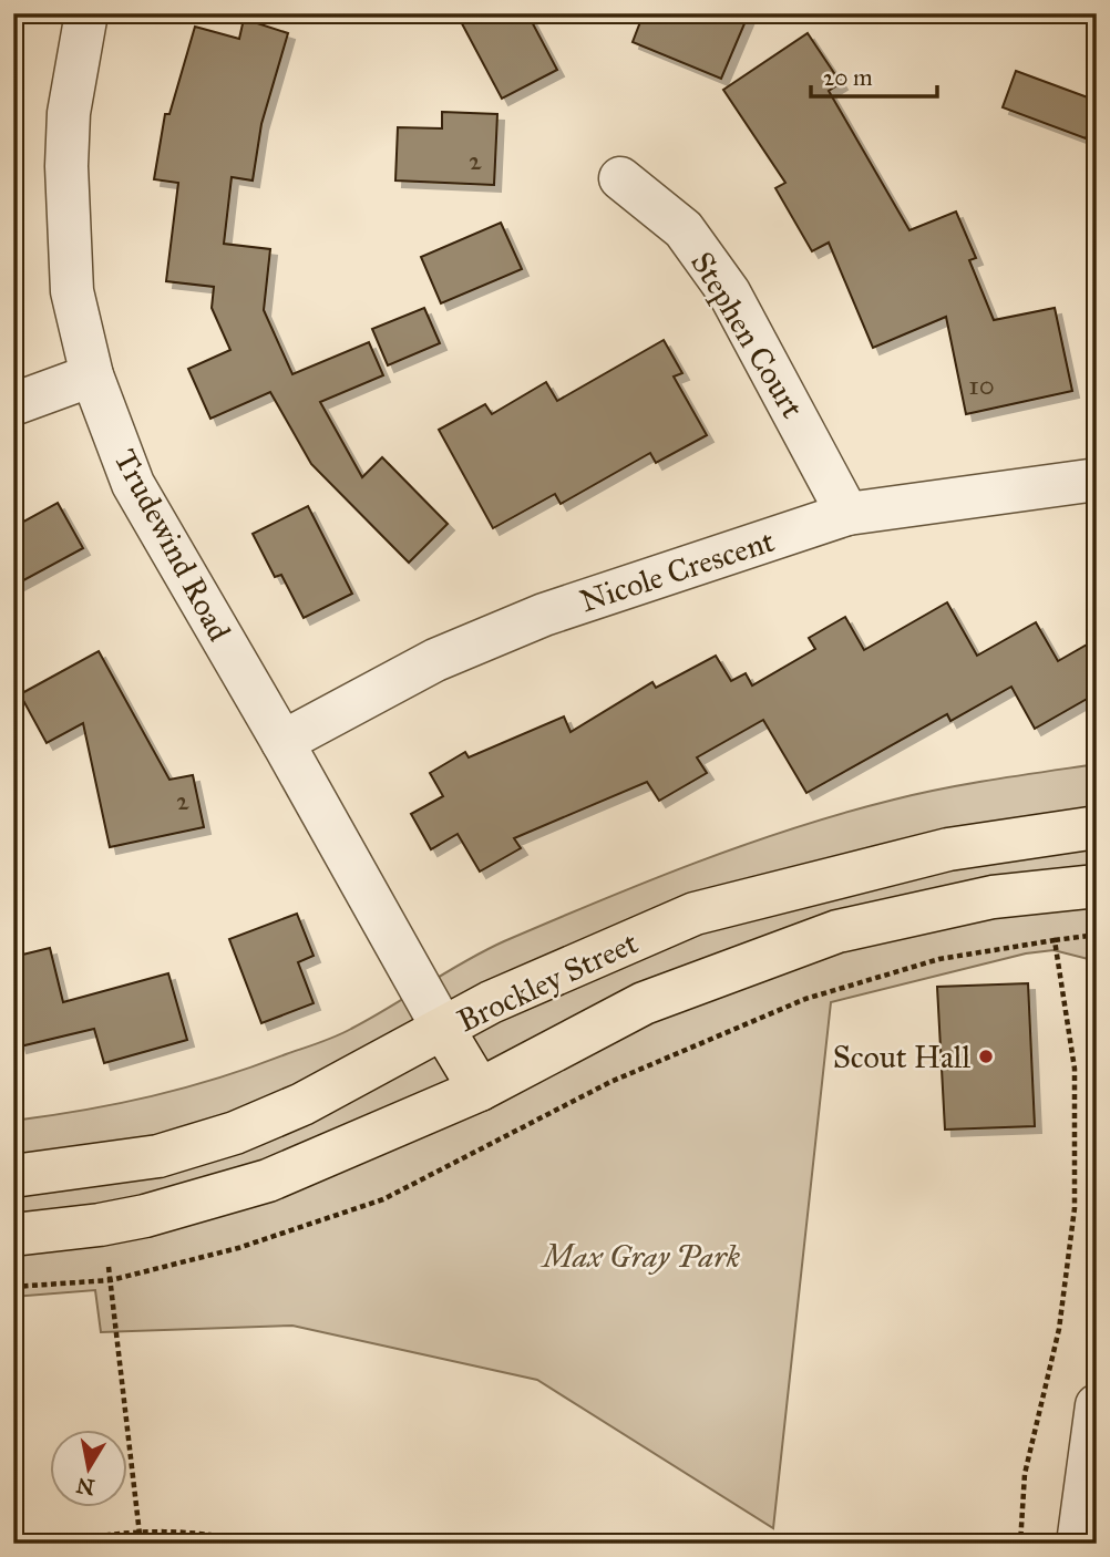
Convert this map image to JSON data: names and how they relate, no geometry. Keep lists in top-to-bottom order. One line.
{"streets":{"main road":["Brockley Street"],"street":["Stephen Court","Trudewind Road","Nicole Crescent"]},"crossings":[["Stephen Court","Nicole Crescent"],["Trudewind Road","Nicole Crescent"],["Trudewind Road","Brockley Street"]],"parks":["Max Gray Park"],"places":["Scout Hall"],"house_numbers":["2","10","2"],"scale_bar":"20 m","north":"bottom"}
